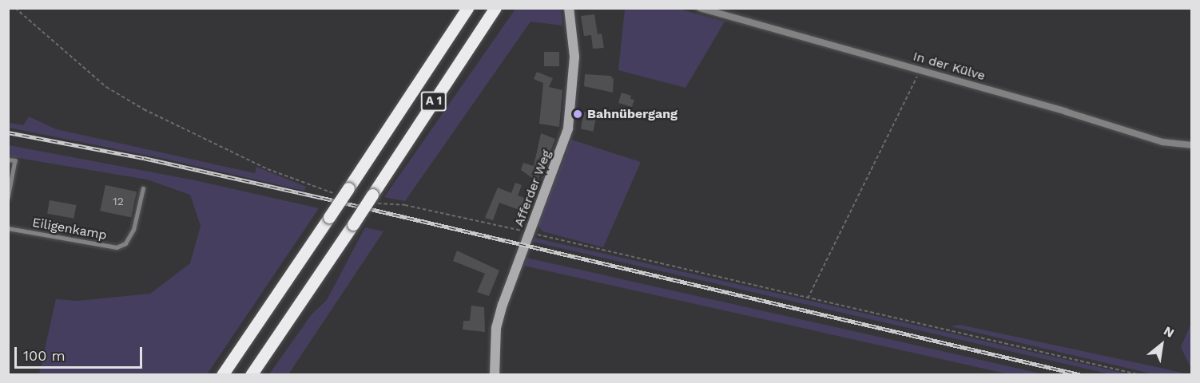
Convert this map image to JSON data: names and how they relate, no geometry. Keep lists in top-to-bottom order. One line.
{"streets":{"highway":["A 1"],"street":["In der Külve","Afferder Weg"],"lane":["Eiligenkamp"]},"places":["Bahnübergang"],"house_numbers":["12"],"scale_bar":"100 m","north":"top right"}
